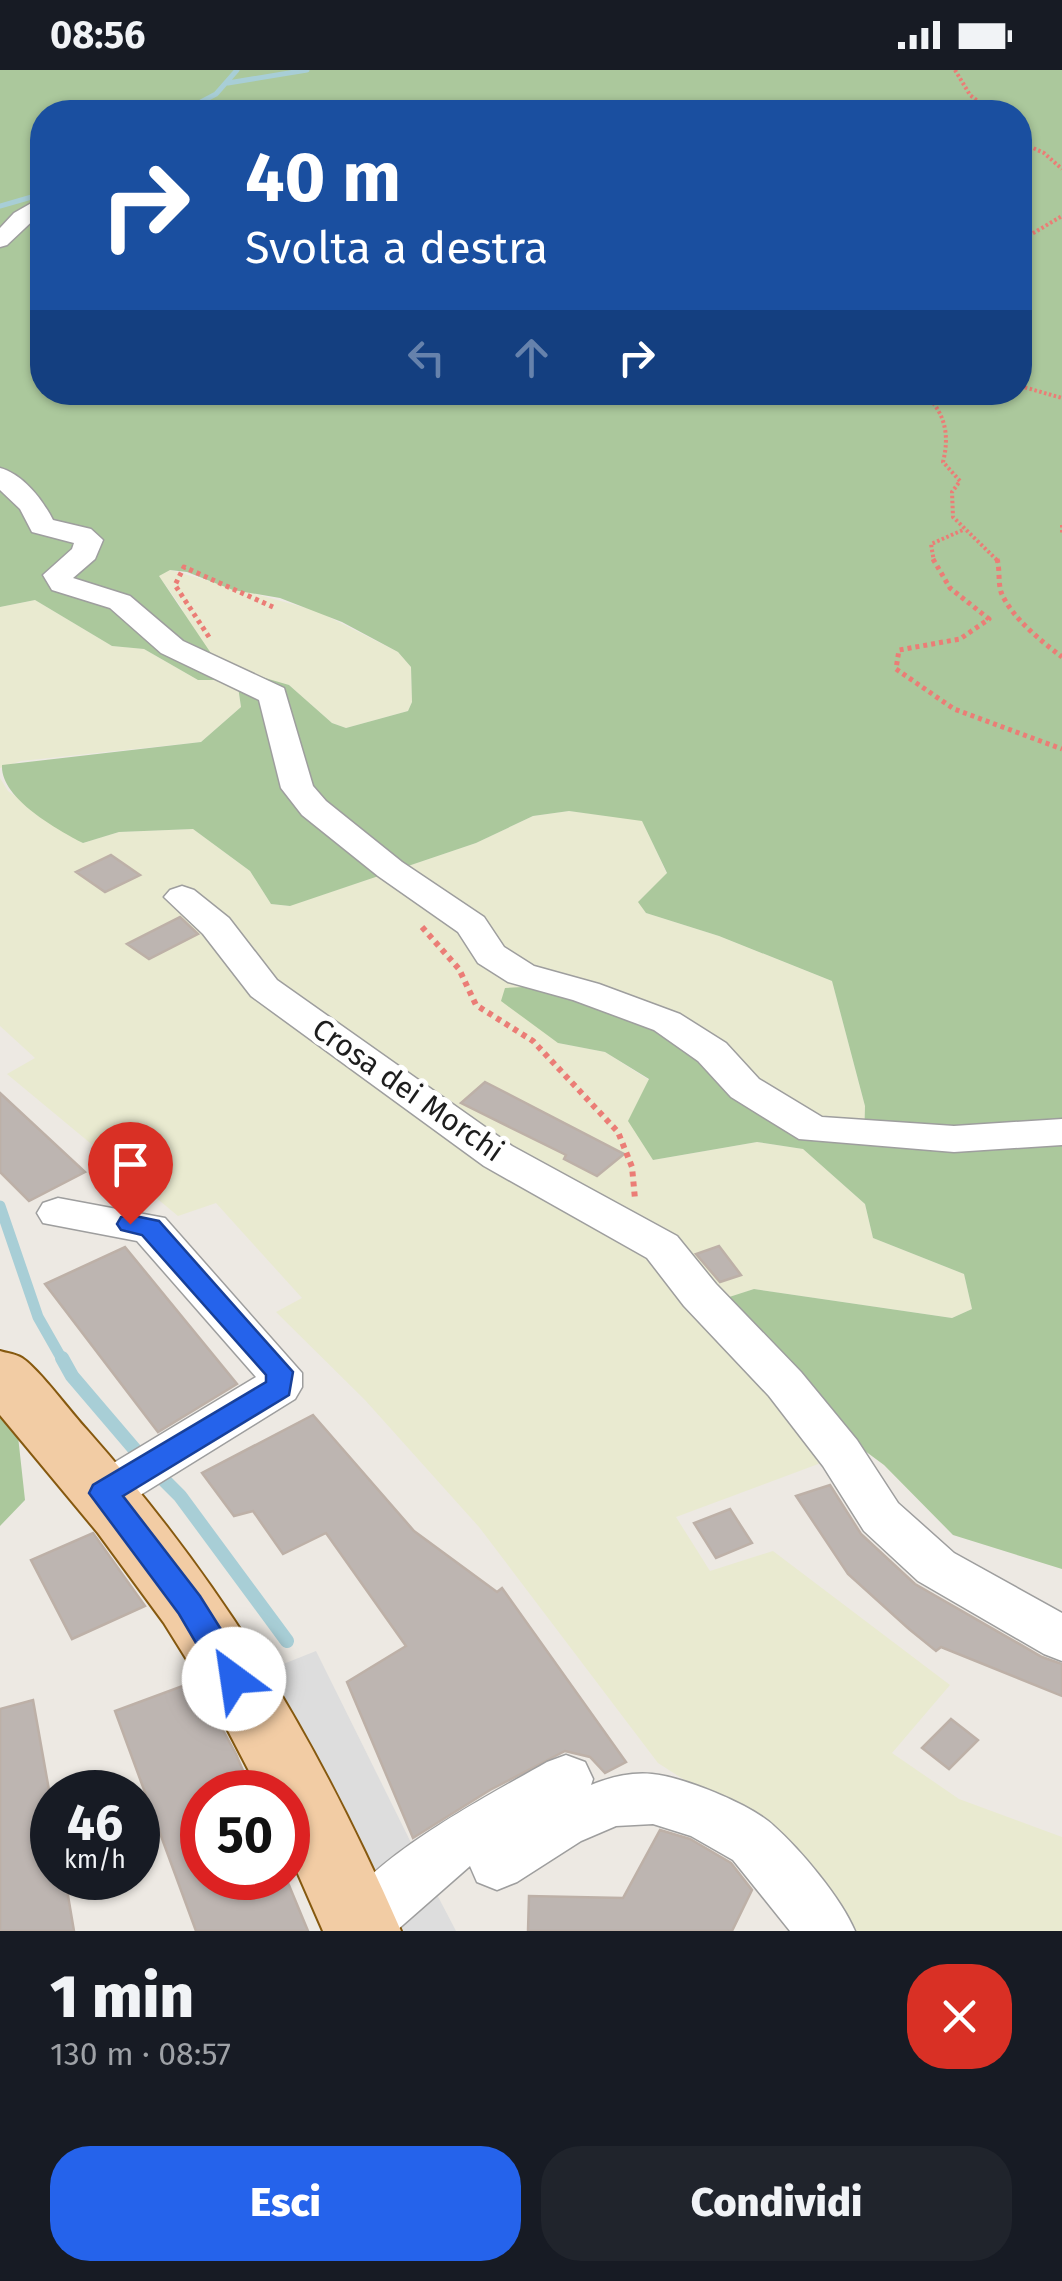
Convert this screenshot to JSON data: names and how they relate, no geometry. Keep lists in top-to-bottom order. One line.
{"streets":{"street":["Crosa dei Morchi"]},"page":{"status":"08:56","turn":["40 m","Svolta a destra"],"speed":"46 km/h","limit":"50","heading":["1 min","130 m · 08:57"],"buttons":["Esci","Condividi"]}}
